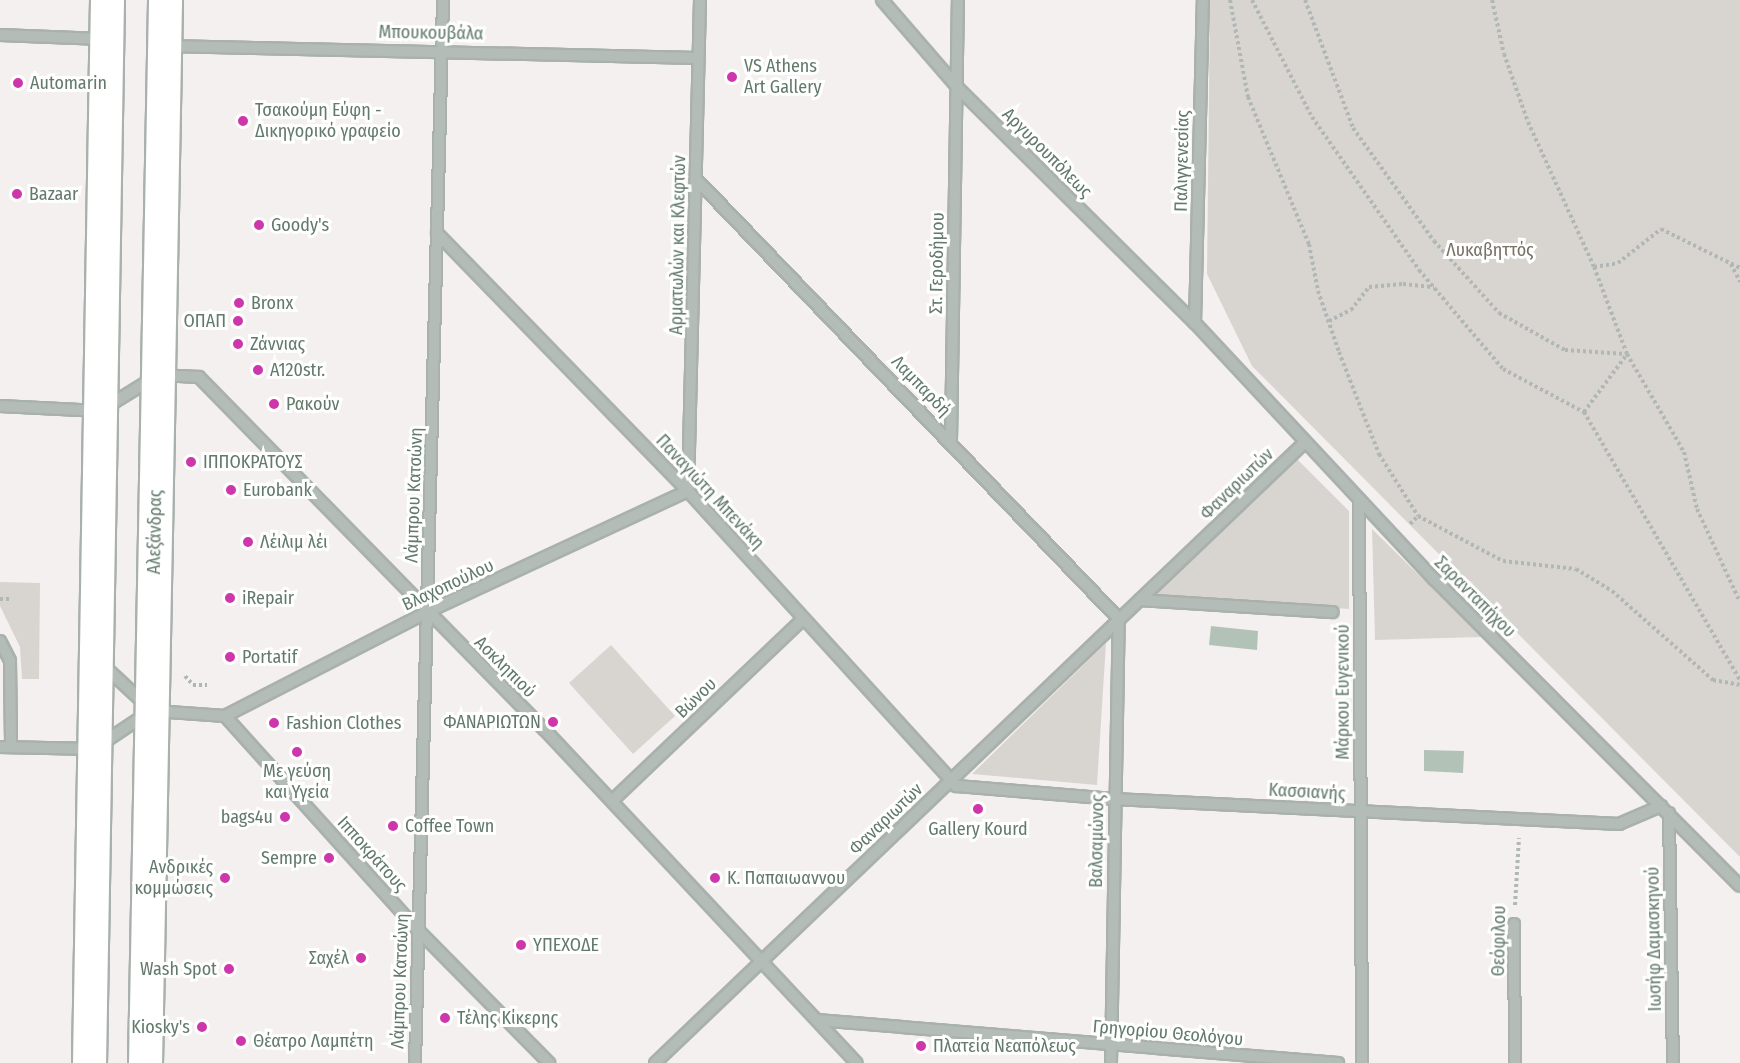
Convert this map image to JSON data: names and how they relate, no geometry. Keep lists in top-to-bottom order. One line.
{"streets":{"main road":["Αλεξάνδρας"],"street":["Μπουκουβάλα","Αργυρουπόλεως","Παλιγγενεσίας","Αρματωλών και Κλεφτών","Στ. Γεροδήμου","Λαμπαρδή","Φαναριωτών","Παναγιώτη Μπενάκη","Λάμπρου Κατσώνη","Βλαχοπούλου","Σαρανταπήχου","Ασκληπιού","Μάρκου Ευγενικού","Βώνου","Κασσιανής","Βαλσαμώνος","Ιπποκράτους","Ιωσήφ Δαμασκηνού","Θεόφιλου","Γρηγορίου Θεολόγου"]},"crossings":[["Μπουκουβάλα","Αρματωλών και Κλεφτών"],["Μπουκουβάλα","Λάμπρου Κατσώνη"],["Μπουκουβάλα","Αλεξάνδρας"],["Αργυρουπόλεως","Παλιγγενεσίας"],["Αργυρουπόλεως","Στ. Γεροδήμου"],["Αργυρουπόλεως","Σαρανταπήχου"],["Παλιγγενεσίας","Σαρανταπήχου"],["Αρματωλών και Κλεφτών","Λαμπαρδή"],["Αρματωλών και Κλεφτών","Παναγιώτη Μπενάκη"],["Αρματωλών και Κλεφτών","Βλαχοπούλου"],["Στ. Γεροδήμου","Λαμπαρδή"],["Λαμπαρδή","Φαναριωτών"],["Λαμπαρδή","Βαλσαμώνος"],["Φαναριωτών","Παναγιώτη Μπενάκη"],["Φαναριωτών","Σαρανταπήχου"],["Φαναριωτών","Ασκληπιού"],["Φαναριωτών","Κασσιανής"],["Φαναριωτών","Βαλσαμώνος"],["Παναγιώτη Μπενάκη","Λάμπρου Κατσώνη"],["Παναγιώτη Μπενάκη","Βλαχοπούλου"],["Παναγιώτη Μπενάκη","Βώνου"],["Παναγιώτη Μπενάκη","Κασσιανής"],["Λάμπρου Κατσώνη","Βλαχοπούλου"],["Λάμπρου Κατσώνη","Ασκληπιού"],["Λάμπρου Κατσώνη","Ιπποκράτους"],["Αλεξάνδρας","Ασκληπιού"],["Βλαχοπούλου","Ασκληπιού"],["Βλαχοπούλου","Ιπποκράτους"],["Σαρανταπήχου","Μάρκου Ευγενικού"],["Σαρανταπήχου","Κασσιανής"],["Σαρανταπήχου","Ιωσήφ Δαμασκηνού"],["Ασκληπιού","Βώνου"],["Ασκληπιού","Γρηγορίου Θεολόγου"],["Μάρκου Ευγενικού","Κασσιανής"],["Κασσιανής","Βαλσαμώνος"],["Κασσιανής","Ιωσήφ Δαμασκηνού"],["Κασσιανής","Θεόφιλου"],["Βαλσαμώνος","Γρηγορίου Θεολόγου"]],"parks":["Λυκαβηττός"],"places":["VS Athens Art Gallery","Automarin","Τσακούμη Εύφη - Δικηγορικό γραφείο","Bazaar","Goody's","Bronx","ΟΠΑΠ","Ζάννιας","A120str.","Ρακούν","ΙΠΠΟΚΡΑΤΟΥΣ","Eurobank","Λέιλιμ λέι","iRepair","Portatif","ΦΑΝΑΡΙΩΤΩΝ","Fashion Clothes","Με γεύση και Υγεία","Gallery Kourd","bags4u","Coffee Town","Sempre","Ανδρικές κομμώσεις","Κ. Παπαιωαννου","ΥΠΕΧΟΔΕ","Σαχέλ","Wash Spot","Τέλης Κίκερης","Kiosky's","Θέατρο Λαμπέτη","Πλατεία Νεαπόλεως"]}
